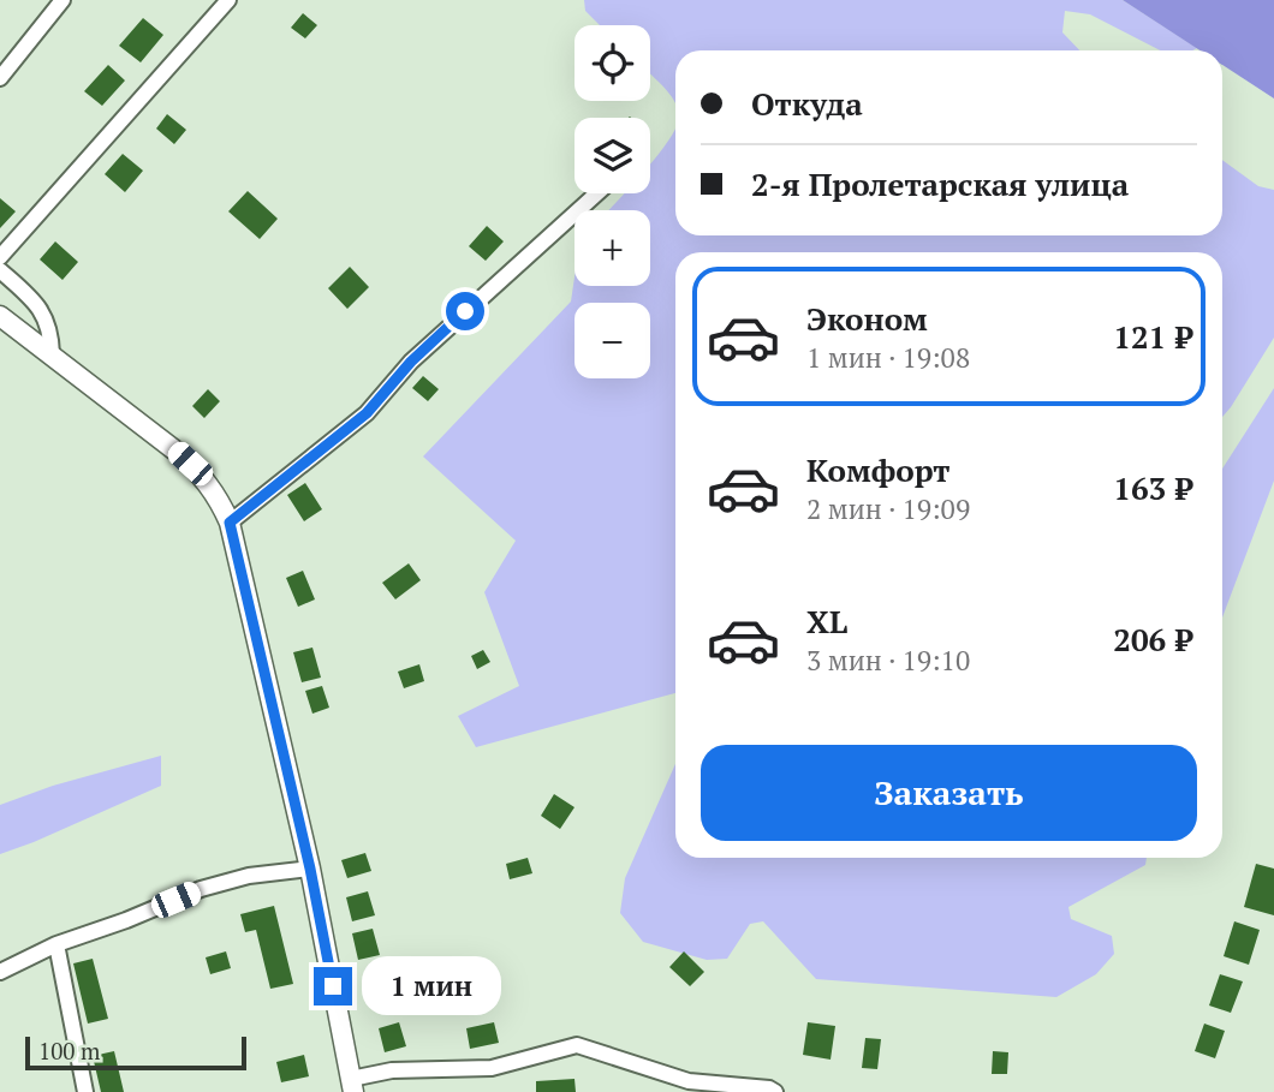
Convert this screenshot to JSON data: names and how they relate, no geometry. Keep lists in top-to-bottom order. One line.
{"scale_bar":"100 m","page":{"map_buttons":["+","−"],"banner":["Откуда","2-я Пролетарская улица"],"list":[{"name":"Эконом","note":"1 мин · 19:08","value":"121 ₽"},{"name":"Комфорт","note":"2 мин · 19:09","value":"163 ₽"},{"name":"XL","note":"3 мин · 19:10","value":"206 ₽"}],"buttons":"Заказать","bubble":"1 мин","scale":"100 m"}}
